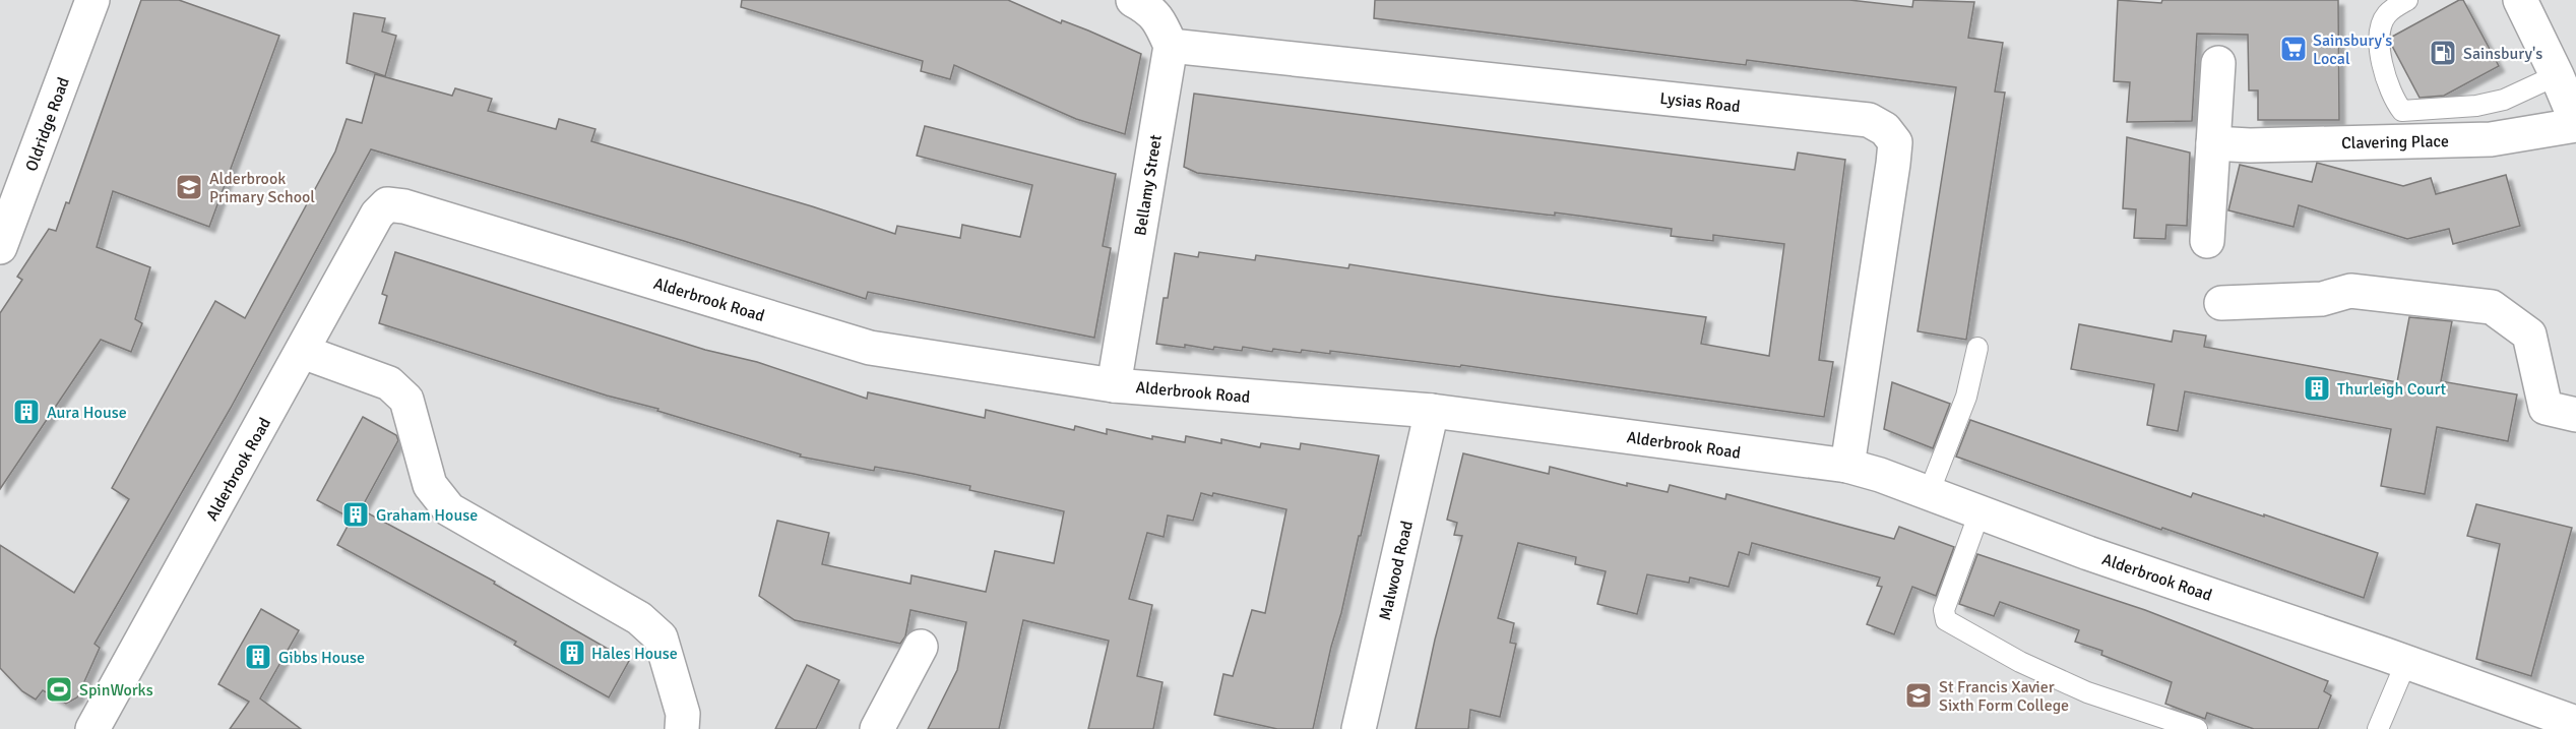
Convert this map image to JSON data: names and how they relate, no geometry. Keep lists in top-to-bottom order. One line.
{"streets":{"street":["Lysias Road","Oldridge Road","Clavering Place","Bellamy Street","Alderbrook Road","Malwood Road"]},"crossings":[["Lysias Road","Bellamy Street"],["Lysias Road","Alderbrook Road"],["Bellamy Street","Alderbrook Road"],["Alderbrook Road","Malwood Road"]],"places":{"supermarket":["Sainsbury's Local"],"fuel station":["Sainsbury's"],"school or university":["Alderbrook Primary School","St Francis Xavier Sixth Form College"],"building":["Thurleigh Court","Aura House","Graham House","Hales House","Gibbs House"],"sports":["SpinWorks"]}}
